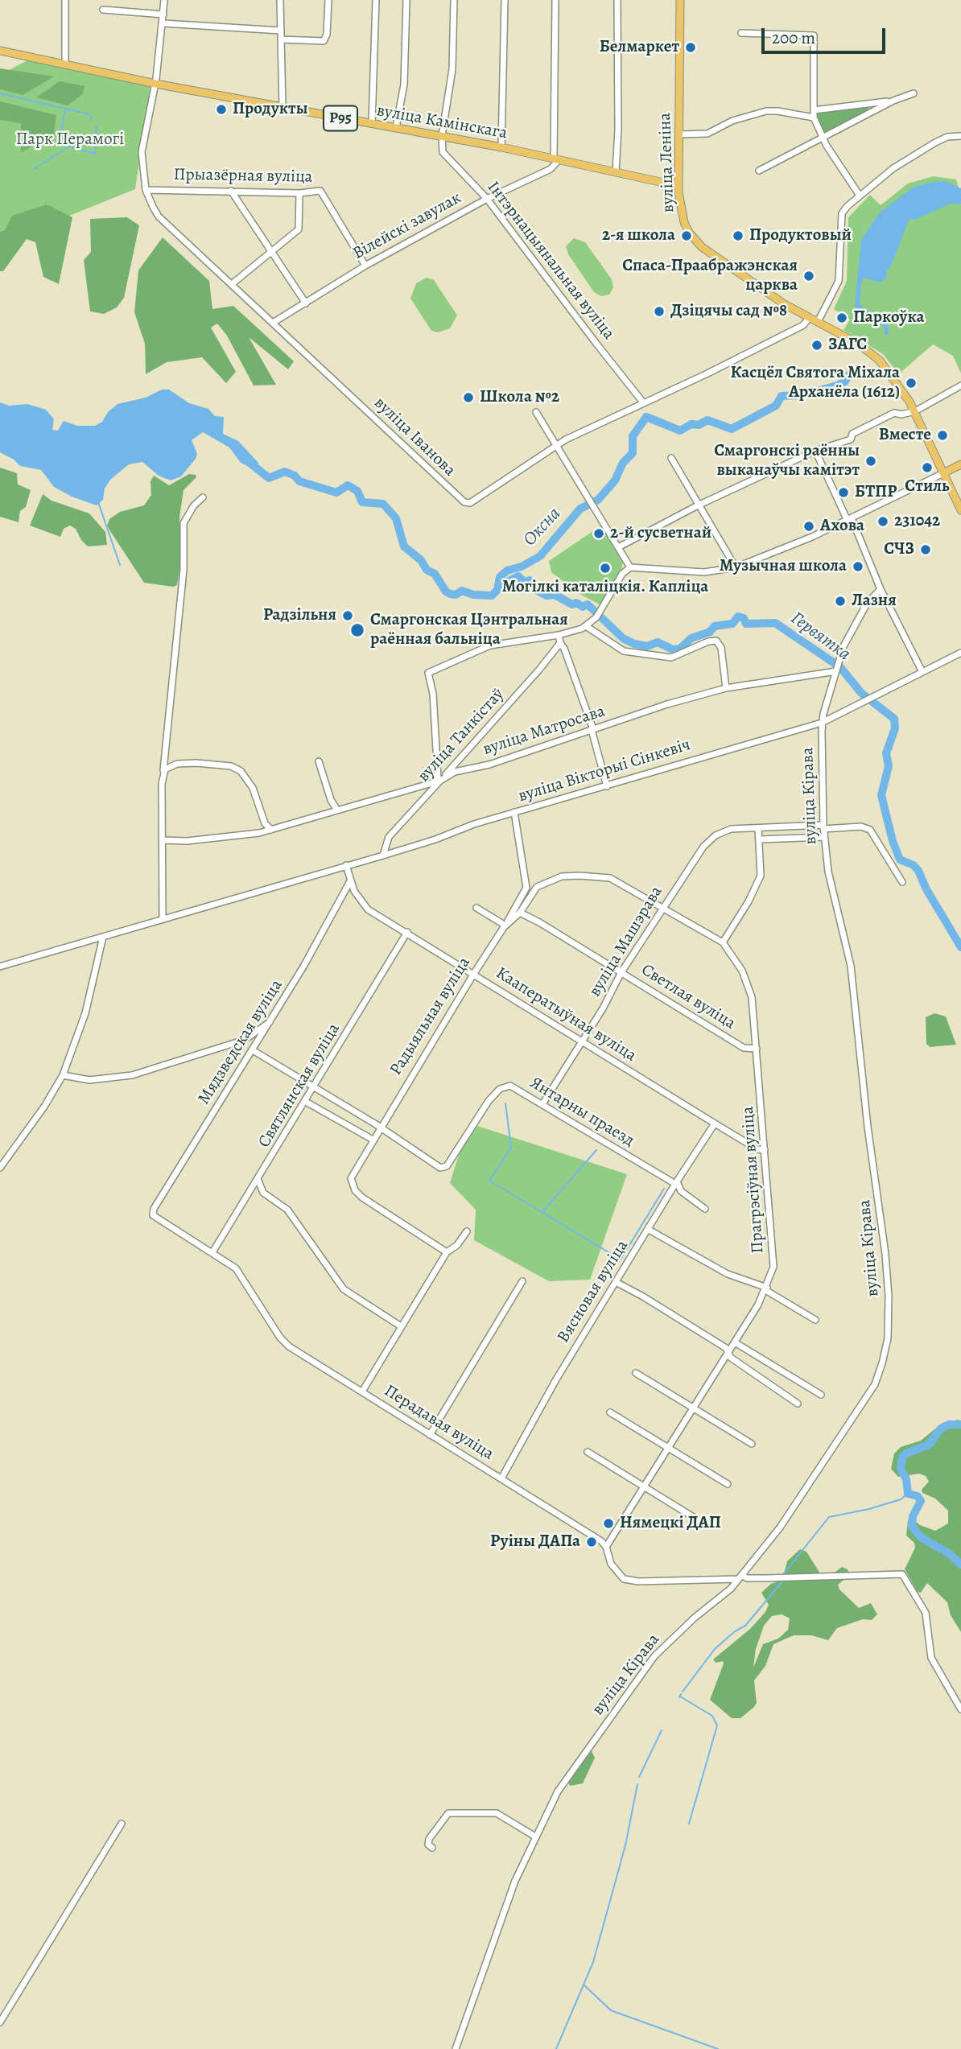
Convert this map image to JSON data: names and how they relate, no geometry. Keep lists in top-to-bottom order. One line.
{"streets":{"main road":["Р95","вуліца Камінскага","вуліца Леніна"],"street":["Прыазёрная вуліца","Вілейскі завулак","Інтэрнацыянальная вуліца","вуліца Іванова","вуліца Матросава","вуліца Танкістаў","вуліца Вікторыі Сінкевіч","вуліца Кірава","вуліца Машэрава","Светлая вуліца","Кааператыўная вуліца","Радыяльная вуліца","Мядзведская вуліца","Святлянская вуліца","Янтарны праезд","Прагрэсіўная вуліца","Вясновая вуліца","Перадавая вуліца"]},"crossings":[["вуліца Камінскага","вуліца Леніна"],["вуліца Камінскага","Вілейскі завулак"],["вуліца Камінскага","Інтэрнацыянальная вуліца"],["вуліца Камінскага","вуліца Іванова"],["вуліца Леніна","вуліца Іванова"],["Прыазёрная вуліца","Вілейскі завулак"],["Прыазёрная вуліца","вуліца Іванова"],["Вілейскі завулак","Інтэрнацыянальная вуліца"],["Вілейскі завулак","вуліца Іванова"],["Інтэрнацыянальная вуліца","вуліца Іванова"],["вуліца Матросава","вуліца Танкістаў"],["вуліца Матросава","вуліца Кірава"],["вуліца Танкістаў","вуліца Вікторыі Сінкевіч"],["вуліца Вікторыі Сінкевіч","вуліца Кірава"],["вуліца Вікторыі Сінкевіч","Кааператыўная вуліца"],["вуліца Кірава","вуліца Машэрава"],["вуліца Кірава","Перадавая вуліца"],["вуліца Машэрава","Светлая вуліца"],["вуліца Машэрава","Кааператыўная вуліца"],["вуліца Машэрава","Янтарны праезд"],["вуліца Машэрава","Прагрэсіўная вуліца"],["Светлая вуліца","Радыяльная вуліца"],["Светлая вуліца","Прагрэсіўная вуліца"],["Кааператыўная вуліца","Радыяльная вуліца"],["Кааператыўная вуліца","Мядзведская вуліца"],["Кааператыўная вуліца","Святлянская вуліца"],["Кааператыўная вуліца","Прагрэсіўная вуліца"],["Кааператыўная вуліца","Вясновая вуліца"],["Радыяльная вуліца","Янтарны праезд"],["Мядзведская вуліца","Перадавая вуліца"],["Святлянская вуліца","Перадавая вуліца"],["Янтарны праезд","Вясновая вуліца"],["Прагрэсіўная вуліца","Перадавая вуліца"],["Вясновая вуліца","Перадавая вуліца"]],"water":["Оксна","Гервятка"],"parks":["Парк Перамогі"],"places":["Белмаркет","Продукты","2-я школа","Продуктовый","Спаса-Праабражэнская царква","Дзіцячы сад №8","Паркоўка","ЗАГС","Касцёл Святога Міхала Арханёла (1612)","Школа №2","Вместе","Смаргонскі раённы выканаўчы камітэт","Стиль","БТПР","231042","Ахова","2-й сусветнай","СЧЗ","Музычная школа","Могілкі каталіцкія. Капліца","Лазня","Радзільня","Смаргонская Цэнтральная раённая бальніца","Нямецкі ДАП","Руіны ДАПа"],"scale_bar":"200 m"}
